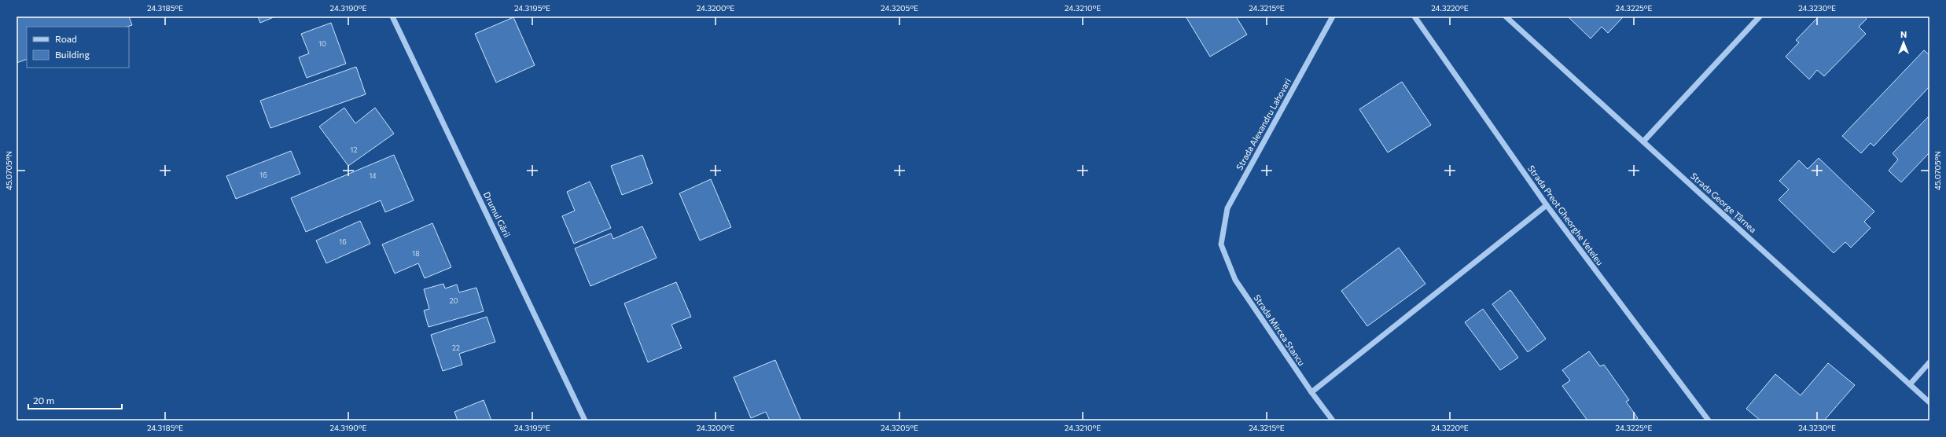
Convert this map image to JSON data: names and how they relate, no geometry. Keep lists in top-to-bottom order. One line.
{"streets":{"street":["Strada Alexandru Lahovari","Strada George Țârnea","Drumul Gării","Strada Preot Gheorghe Veteleu","Strada Mircea Stancu"]},"crossings":[["Strada Alexandru Lahovari","Strada Mircea Stancu"]],"house_numbers":["10","12","16","14","16","18","20","22"],"legend":["Road","Building"],"scale_bar":"20 m","north":"top","coordinates":["24.3185°E","24.3190°E","24.3195°E","24.3200°E","24.3205°E","24.3210°E","24.3215°E","24.3220°E","24.3225°E","24.3230°E","45.0705°N"]}
